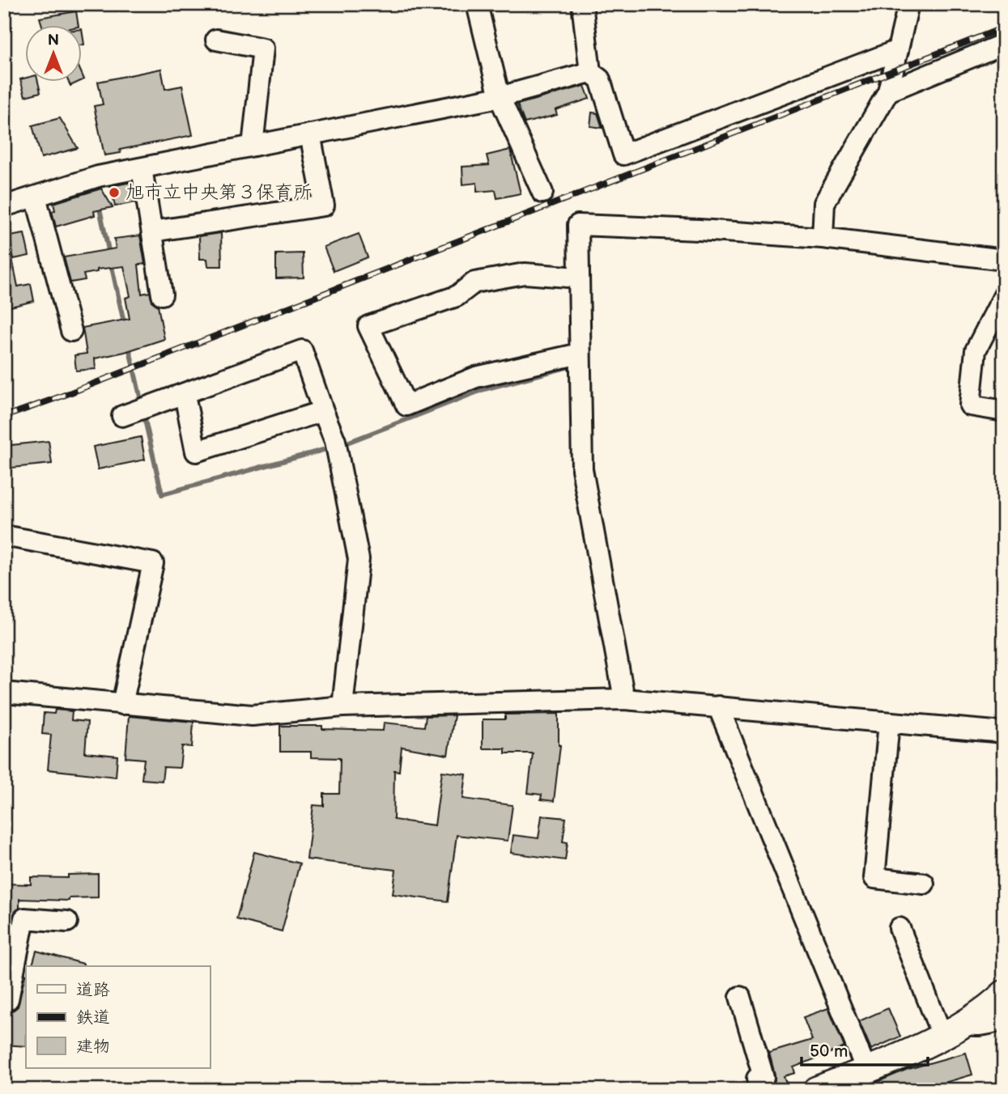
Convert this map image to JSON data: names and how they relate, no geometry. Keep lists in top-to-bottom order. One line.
{"places":["旭市立中央第３保育所"],"legend":["道路","鉄道","建物"],"scale_bar":"50 m","north":"top"}
